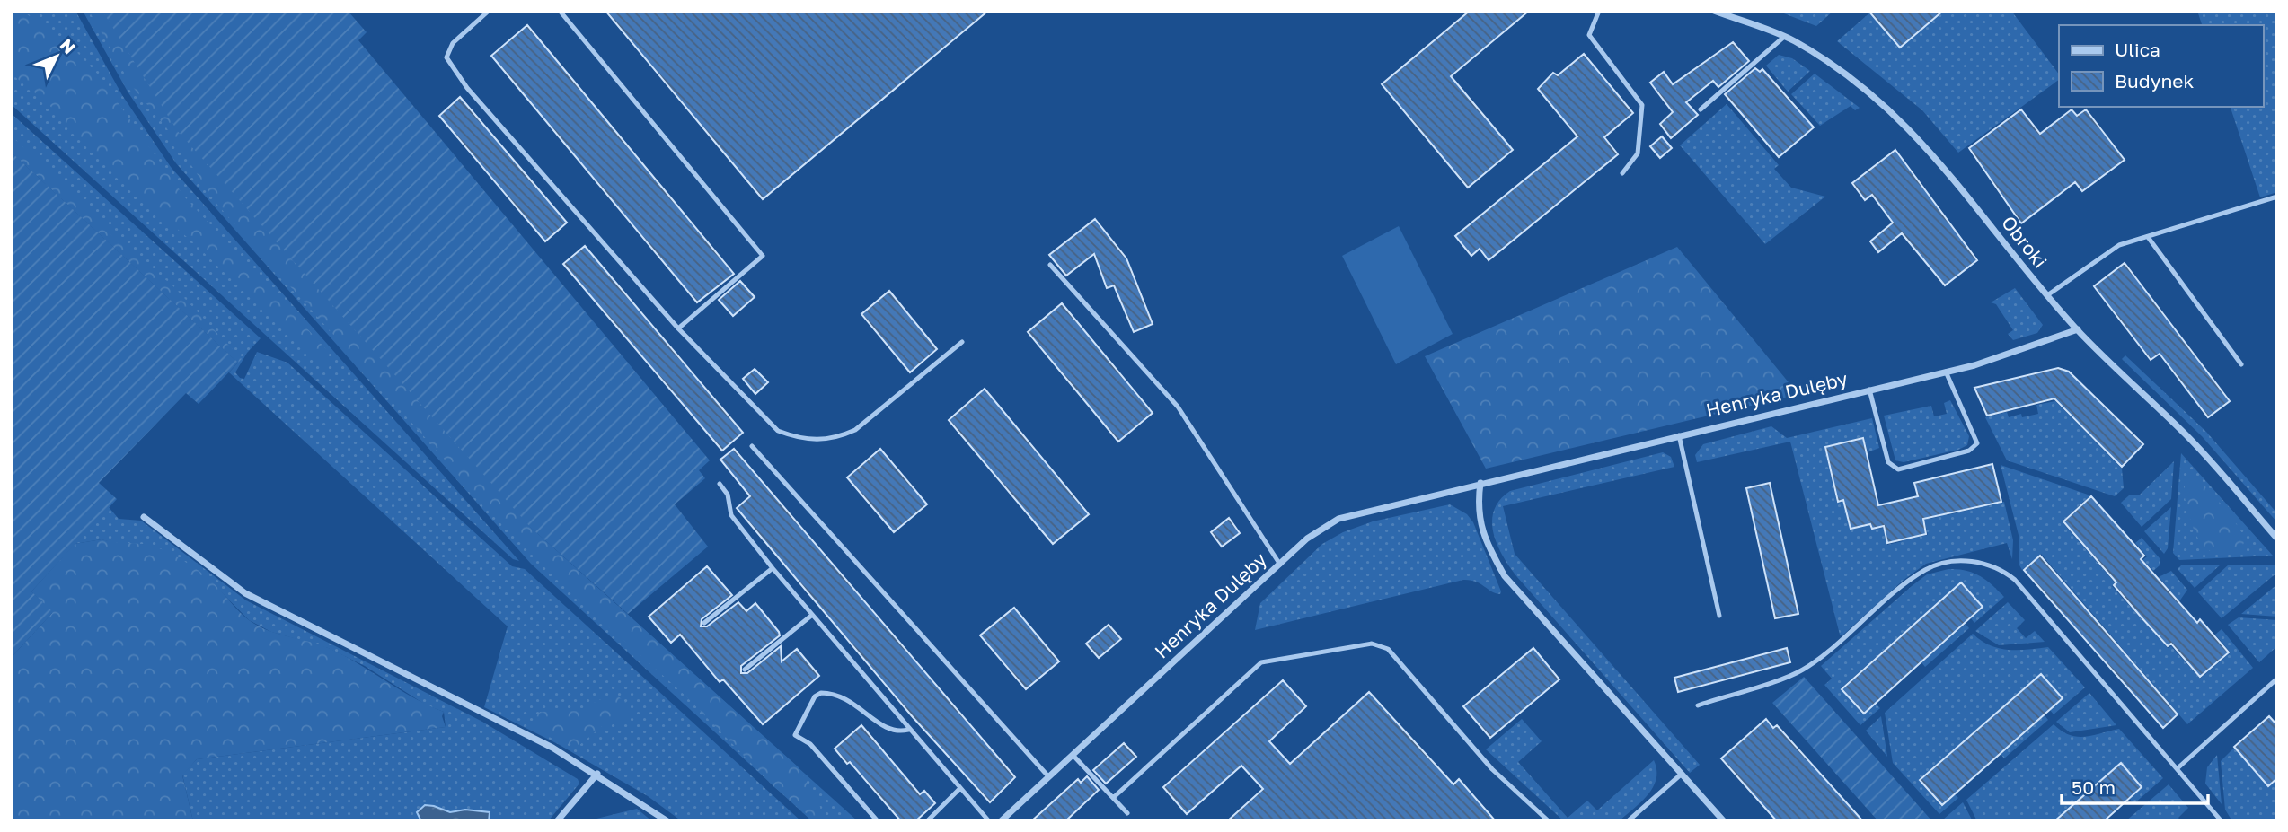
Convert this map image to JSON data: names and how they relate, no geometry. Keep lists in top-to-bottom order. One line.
{"streets":{"street":["Obroki","Henryka Dulęby"]},"crossings":[["Obroki","Henryka Dulęby"]],"legend":["Ulica","Budynek"],"scale_bar":"50 m","north":"top right"}
